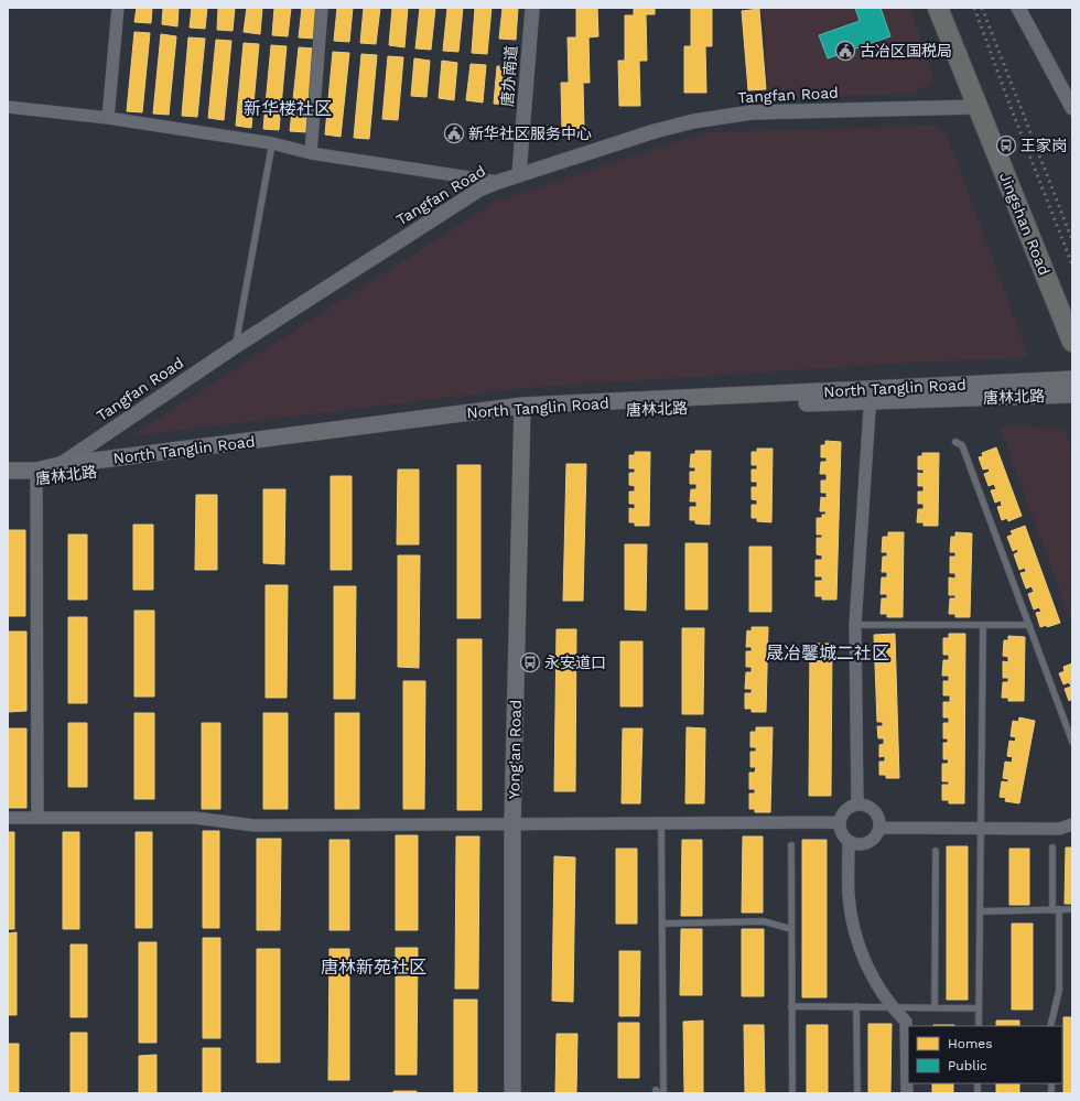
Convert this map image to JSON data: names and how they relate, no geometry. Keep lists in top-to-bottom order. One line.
{"streets":{"highway":["Jingshan Road"],"main road":["North Tanglin Road","唐林北路","Yong'an Road"],"street":["唐办南道","Tangfan Road"]},"crossings":[["唐办南道","Tangfan Road"],["Tangfan Road","Jingshan Road"],["Tangfan Road","North Tanglin Road"],["North Tanglin Road","唐林北路"],["North Tanglin Road","Yong'an Road"],["唐林北路","Yong'an Road"]],"districts":["新华楼社区","晟冶馨城二社区","唐林新苑社区"],"places":{"public building":["古冶区国税局","新华社区服务中心"],"bus stop":["王家岗","永安道口"]},"legend":["Homes","Public"]}
